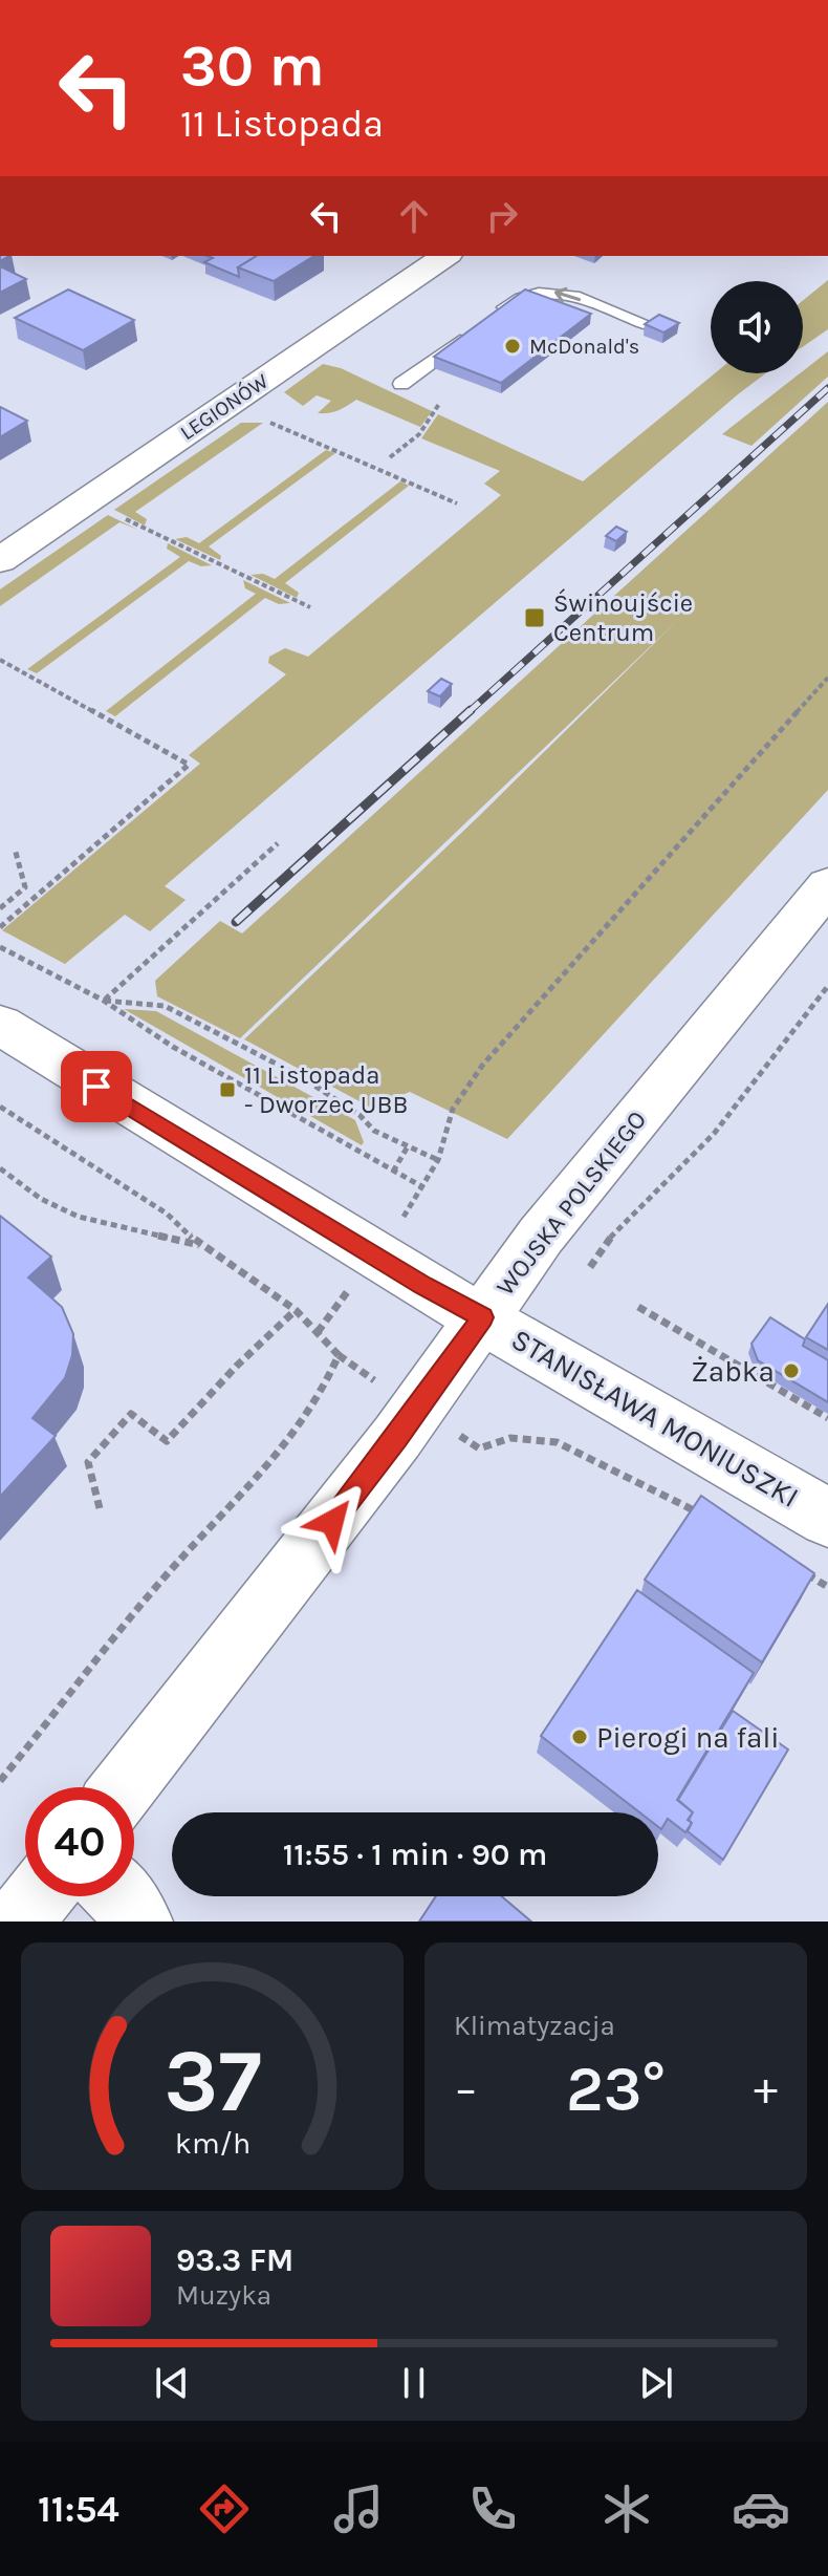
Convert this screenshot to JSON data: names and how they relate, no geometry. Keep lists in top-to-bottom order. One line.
{"streets":{"street":["LEGIONÓW","WOJSKA POLSKIEGO","STANISŁAWA MONIUSZKI"]},"crossings":[["WOJSKA POLSKIEGO","STANISŁAWA MONIUSZKI"]],"places":{"other":["McDonald's","Żabka","Pierogi na fali"],"transit":["Świnoujście Centrum","11 Listopada - Dworzec UBB"]},"page":{"turn":["30 m","11 Listopada"],"limit":"40","trip":"11:55 · 1 min · 90 m","tile":"Klimatyzacja","heat":["−","23°","+"],"song":["93.3 FM","Muzyka"],"tabs":"11:54","gauge":["37","km/h"]}}
